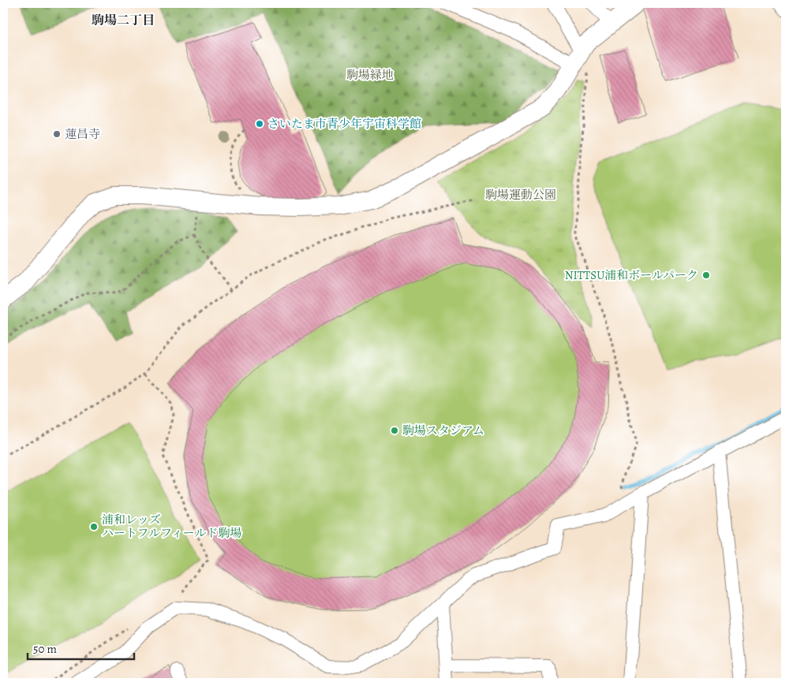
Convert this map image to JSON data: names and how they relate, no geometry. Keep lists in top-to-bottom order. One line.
{"districts":["駒場二丁目"],"parks":["駒場緑地","駒場運動公園"],"places":["さいたま市青少年宇宙科学館","蓮昌寺","NITTSU浦和ボールパーク","駒場スタジアム","浦和レッズ ハートフルフィールド駒場"],"scale_bar":"50 m"}
